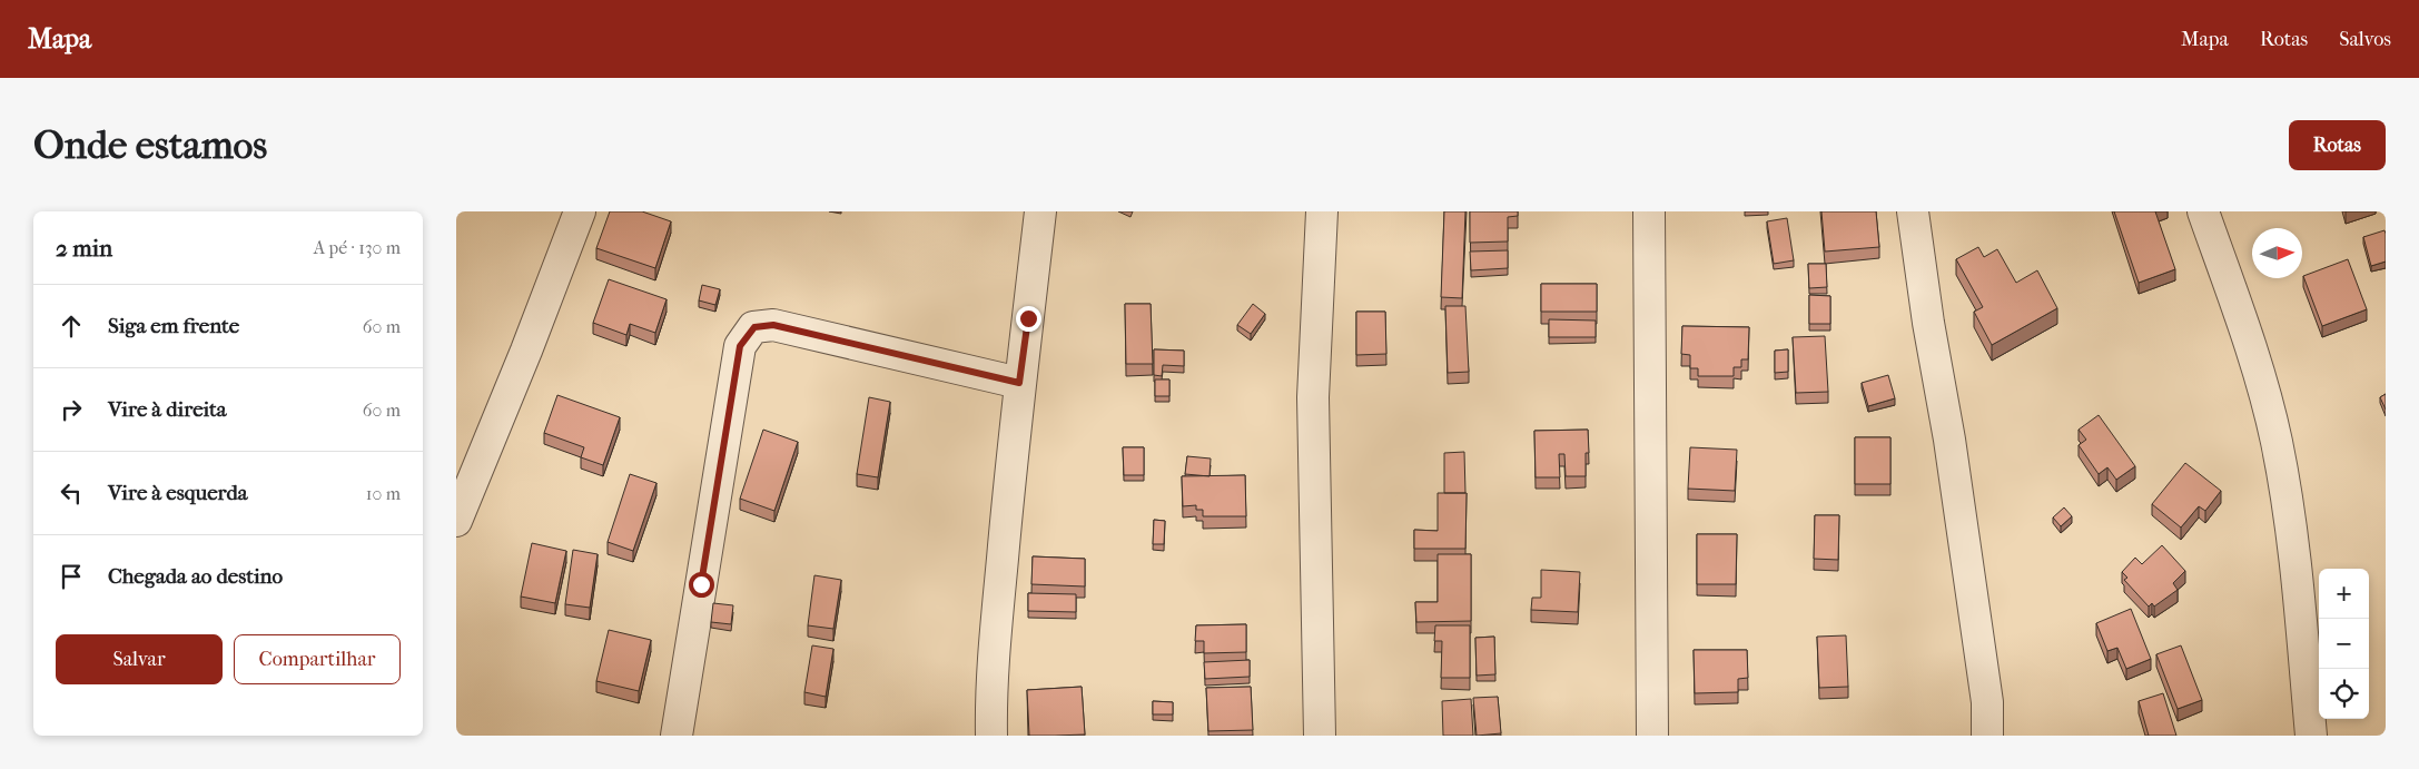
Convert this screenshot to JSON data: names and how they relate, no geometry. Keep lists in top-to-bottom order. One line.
{"north":"right","page":{"header":"Mapa","nav":["Mapa","Rotas","Salvos"],"buttons":["Rotas",["Salvar","Compartilhar"]],"title":"Onde estamos","heading":["2 min","A pé · 130 m"],"list":[["Siga em frente","60 m"],["Vire à direita","60 m"],["Vire à esquerda","10 m"],"Chegada ao destino"],"map_buttons":["+","−"]}}
